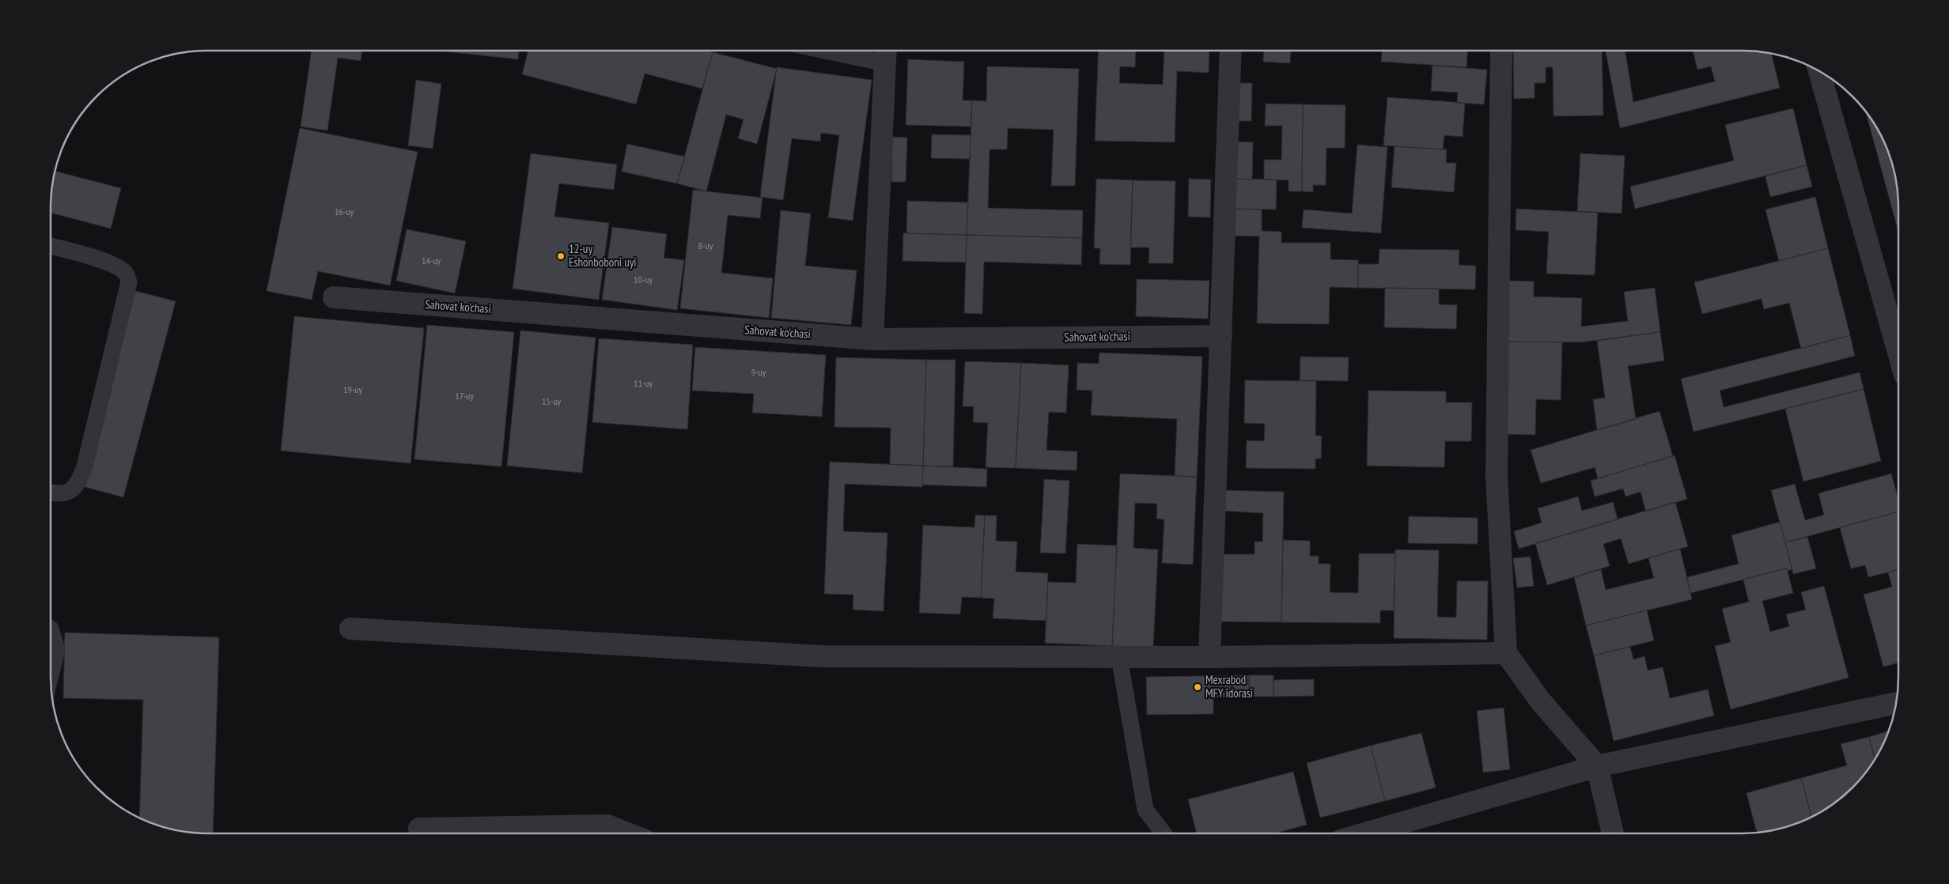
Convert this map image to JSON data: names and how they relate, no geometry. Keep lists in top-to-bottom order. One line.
{"streets":{"street":["Sahovat ko'chasi"]},"places":["12-uy Eshonboboni uyi","Mexrabod MFY idorasi"],"house_numbers":["16-uy","8-uy","14-uy","10-uy","9-uy","11-uy","19-uy","17-uy","15-uy"]}
